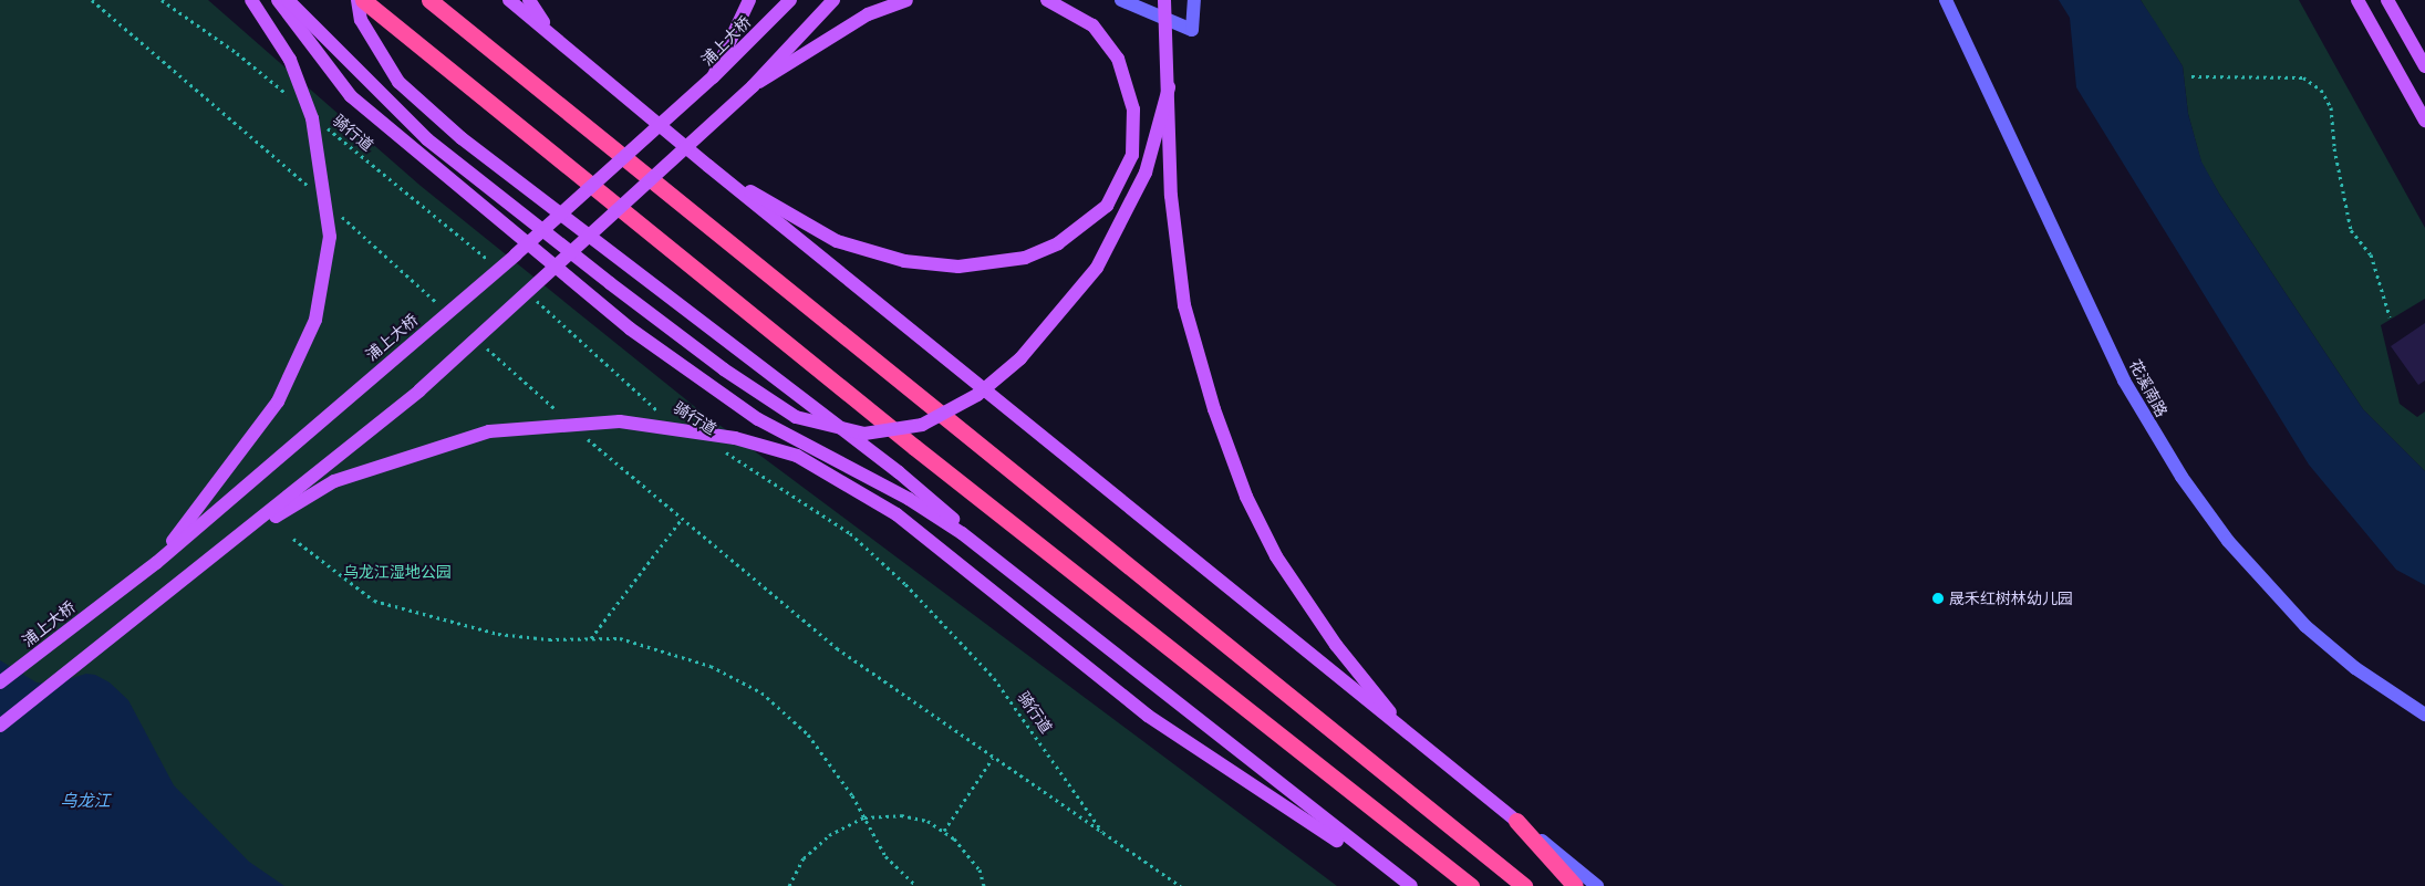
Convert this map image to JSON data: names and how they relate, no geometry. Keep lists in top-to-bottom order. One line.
{"streets":{"main road":["浦上大桥"],"street":["花溪南路"],"path":["骑行道"]},"water":["乌龙江"],"parks":["乌龙江湿地公园"],"places":["晟禾红树林幼儿园"]}
